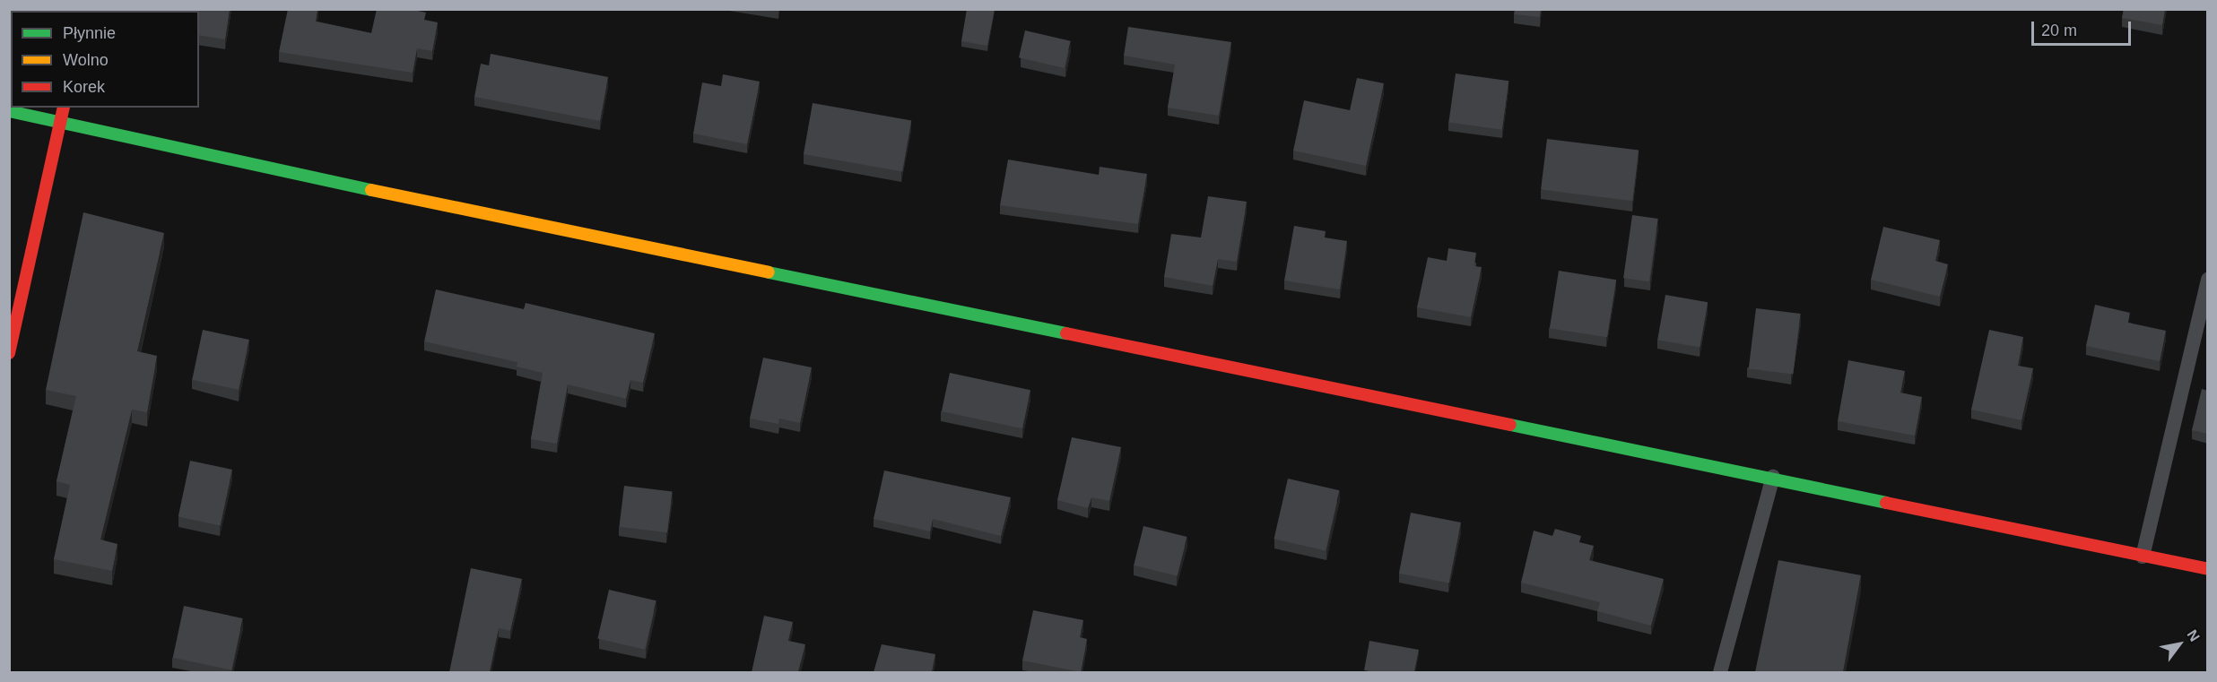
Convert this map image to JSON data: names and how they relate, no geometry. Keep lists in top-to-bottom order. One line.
{"legend":["Płynnie","Wolno","Korek"],"scale_bar":"20 m","north":"top right"}
